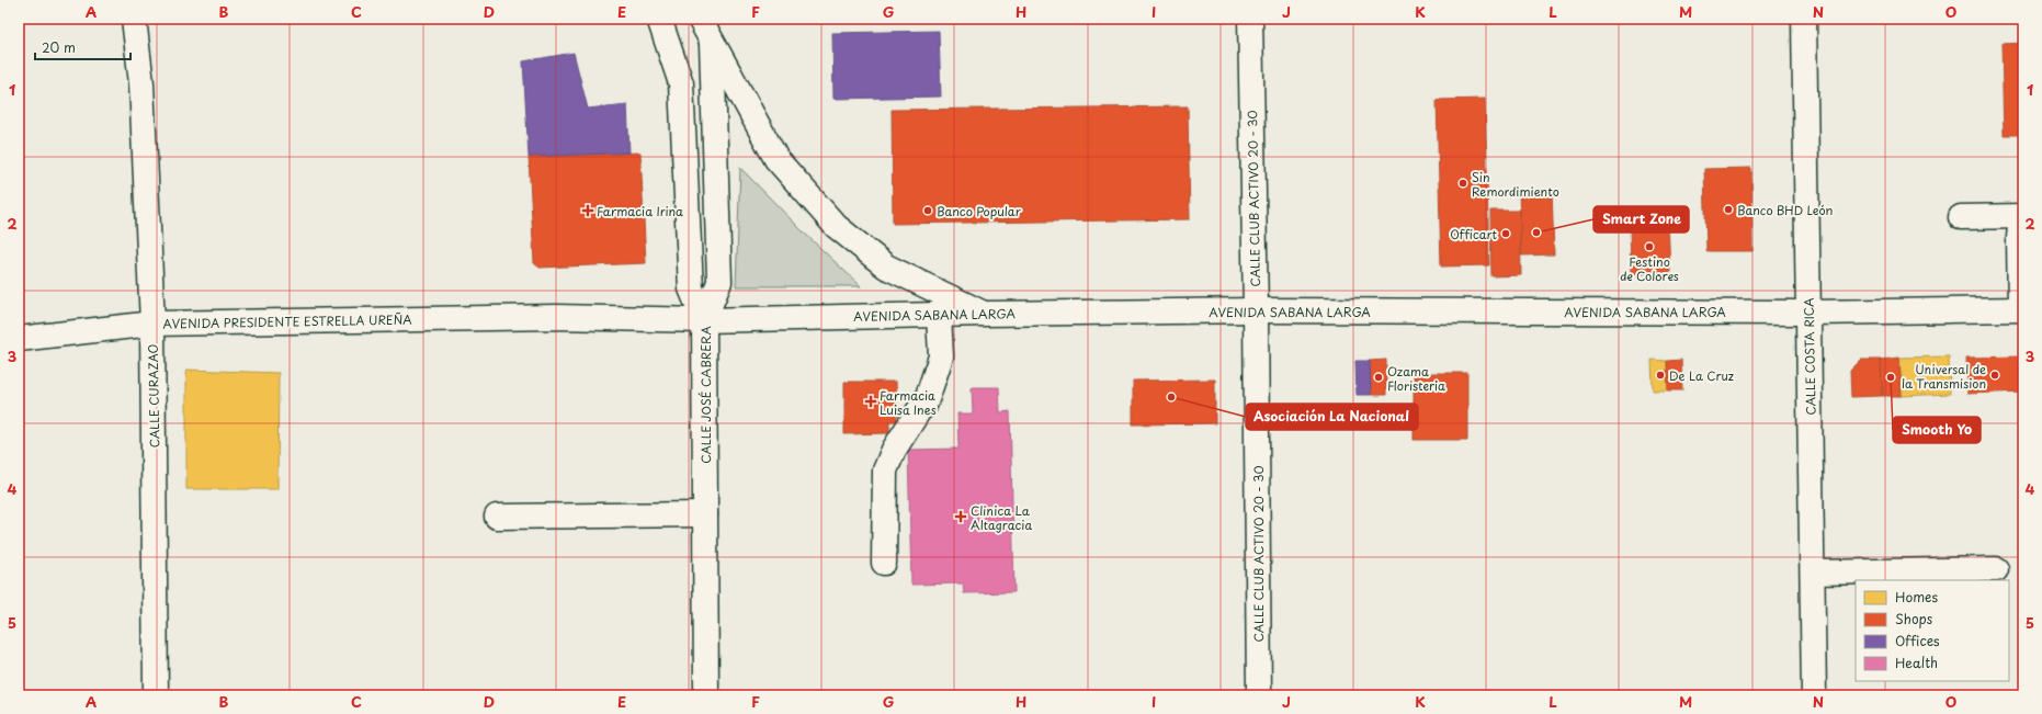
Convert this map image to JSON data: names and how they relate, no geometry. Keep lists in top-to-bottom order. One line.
{"streets":{"main road":["CALLE CLUB ACTIVO 20 - 30","AVENIDA SABANA LARGA","AVENIDA PRESIDENTE ESTRELLA UREÑA","CALLE COSTA RICA","CALLE JOSÉ CABRERA","CALLE CURAZAO"]},"crossings":[["CALLE CLUB ACTIVO 20 - 30","AVENIDA SABANA LARGA"],["AVENIDA SABANA LARGA","AVENIDA PRESIDENTE ESTRELLA UREÑA"],["AVENIDA SABANA LARGA","CALLE COSTA RICA"],["AVENIDA SABANA LARGA","CALLE JOSÉ CABRERA"],["AVENIDA PRESIDENTE ESTRELLA UREÑA","CALLE CURAZAO"]],"places":{"other":["Sin Remordimiento","Banco BHD León","Banco Popular","Smart Zone","Officart","Festino de Colores","De La Cruz","Universal de la Transmision","Ozama Floristeria","Smooth Yo","Asociación La Nacional"],"health":["Farmacia Irina","Farmacia Luisa Ines","Clinica La Altagracia"]},"legend":["Homes","Shops","Offices","Health"],"scale_bar":"20 m","grid":{"columns":["A","B","C","D","E","F","G","H","I","J","K","L","M","N","O"],"rows":["1","2","3","4","5"]}}
